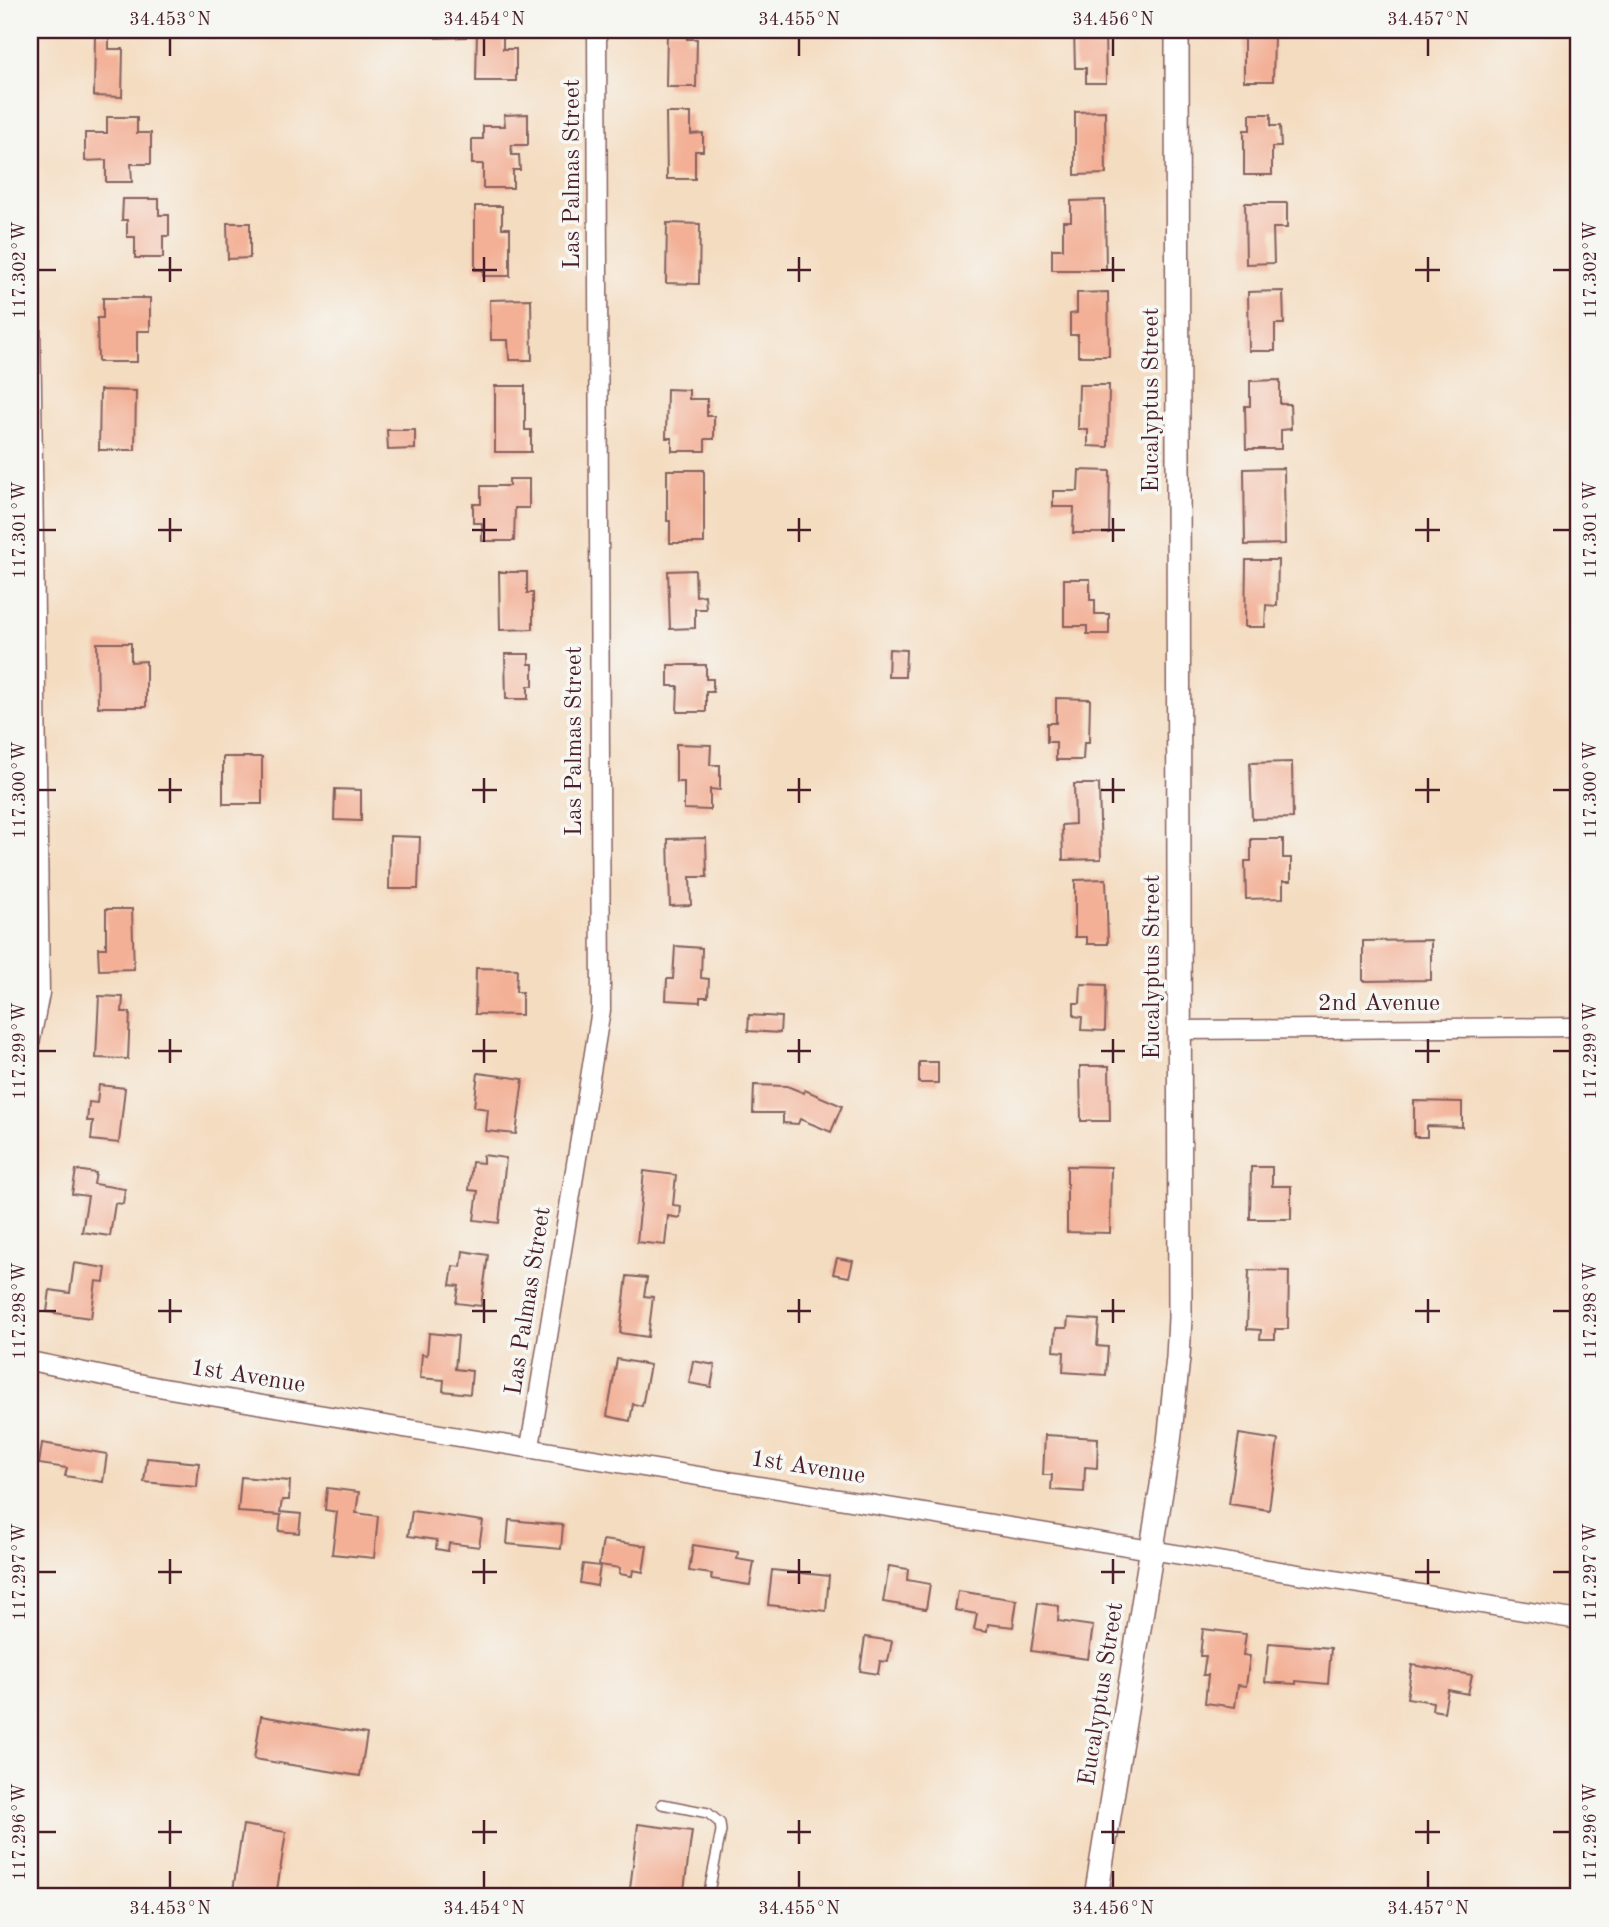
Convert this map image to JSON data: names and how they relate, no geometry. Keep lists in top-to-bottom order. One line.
{"streets":{"main road":["Eucalyptus Street"],"street":["Las Palmas Street","2nd Avenue","1st Avenue"]},"crossings":[["Las Palmas Street","1st Avenue"],["Eucalyptus Street","2nd Avenue"],["Eucalyptus Street","1st Avenue"]],"coordinates":["34.453°N","34.454°N","34.455°N","34.456°N","34.457°N","117.302°W","117.301°W","117.300°W","117.299°W","117.298°W","117.297°W","117.296°W"]}
